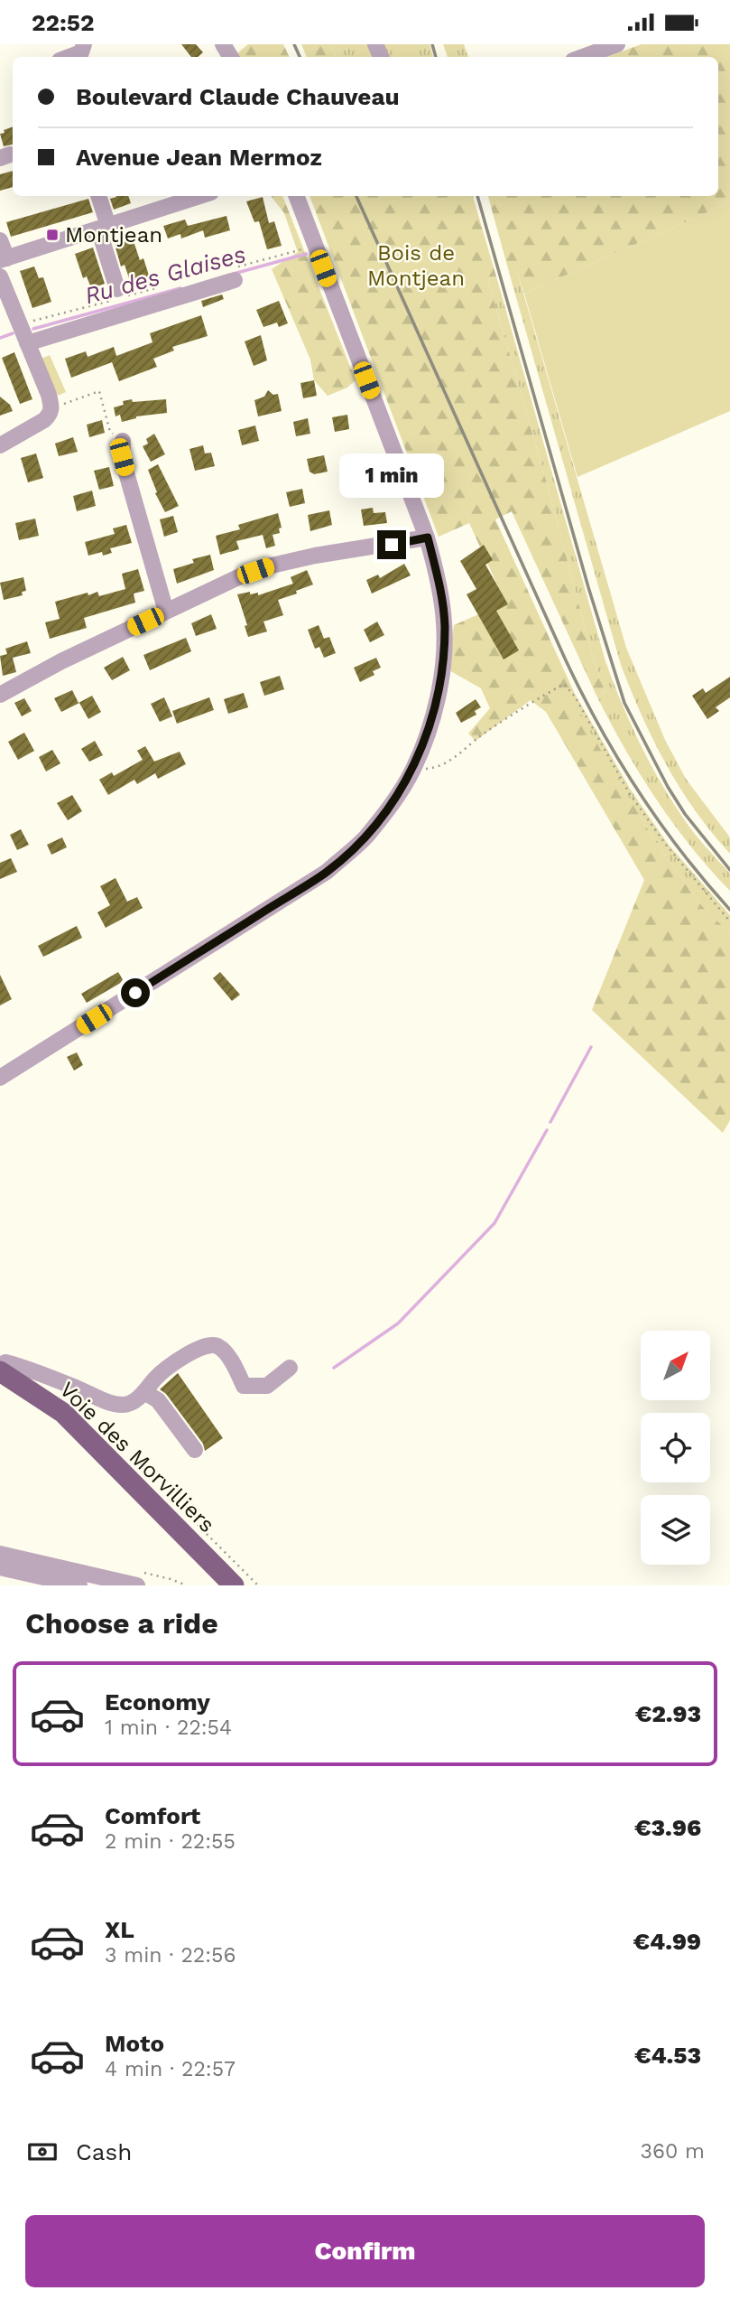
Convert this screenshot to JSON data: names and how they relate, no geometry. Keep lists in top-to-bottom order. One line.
{"streets":{"main road":["Voie des Morvilliers"]},"water":["Ru des Glaises"],"parks":["Bois de Montjean"],"places":{"transit":["Montjean"]},"north":"top right","page":{"status":"22:52","banner":["Boulevard Claude Chauveau","Avenue Jean Mermoz"],"bubble":"1 min","heading":"Choose a ride","list":[{"name":"Economy","note":"1 min · 22:54","value":"€2.93"},{"name":"Comfort","note":"2 min · 22:55","value":"€3.96"},{"name":"XL","note":"3 min · 22:56","value":"€4.99"},{"name":"Moto","note":"4 min · 22:57","value":"€4.53"}],"pay":["Cash","360 m"],"buttons":"Confirm"}}
